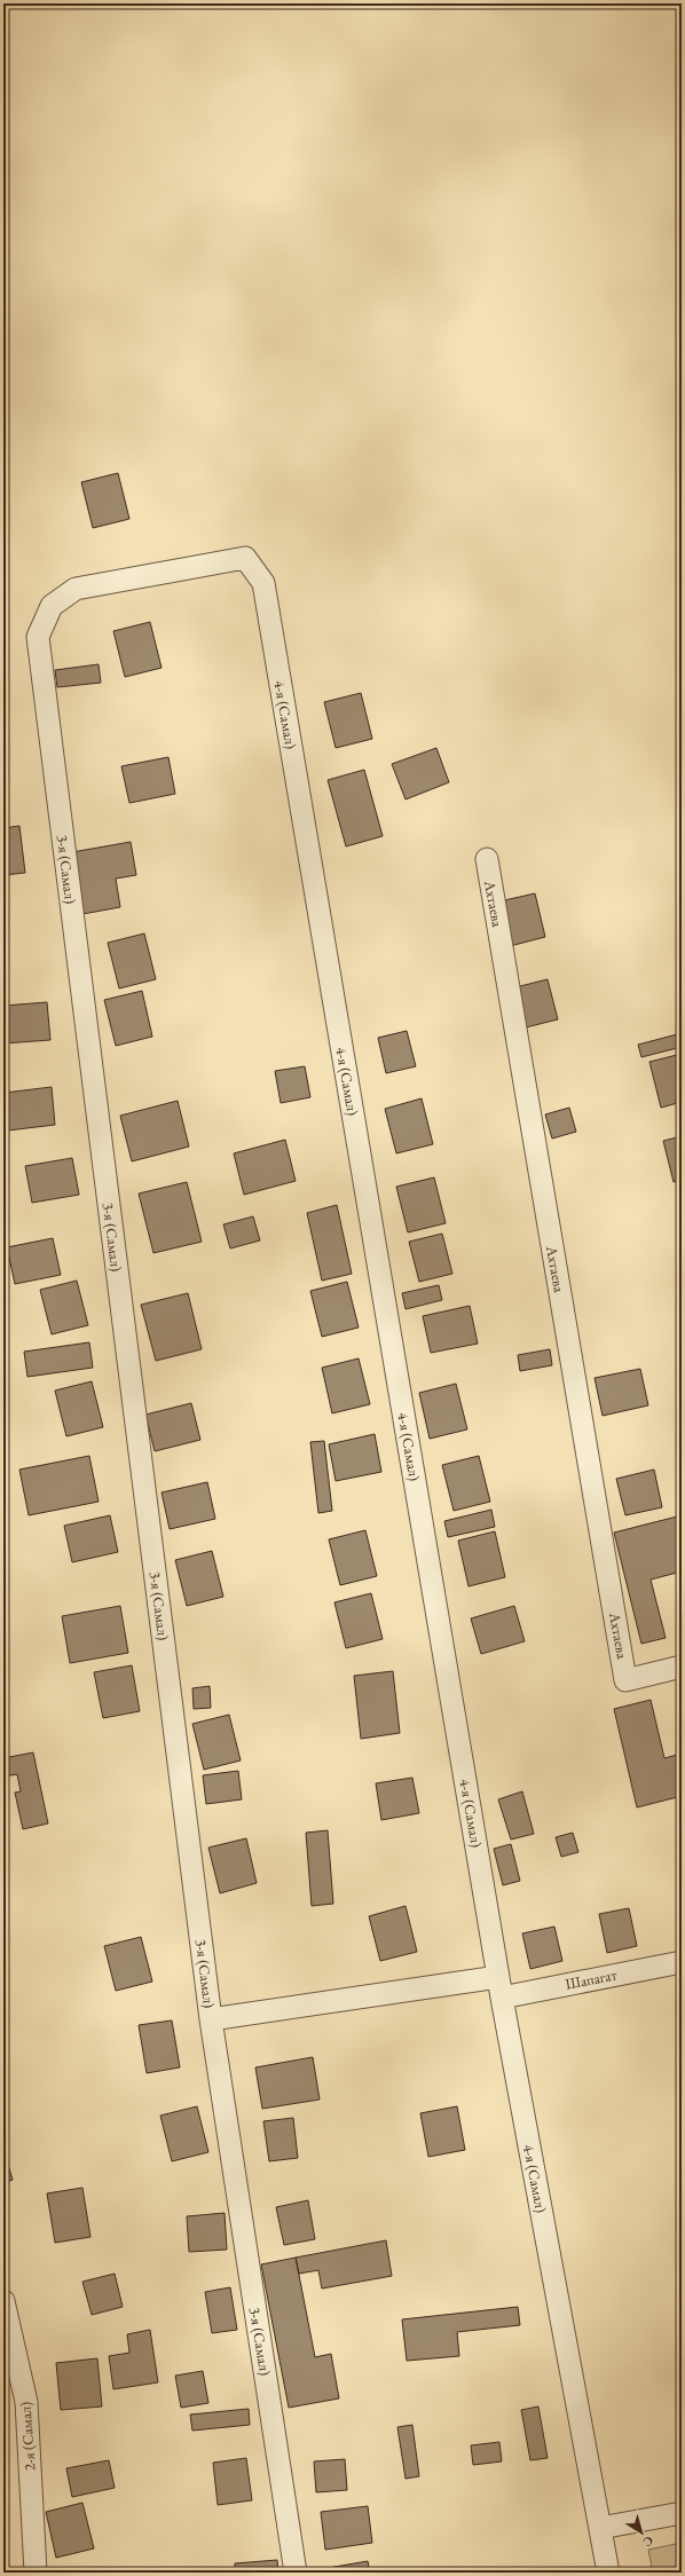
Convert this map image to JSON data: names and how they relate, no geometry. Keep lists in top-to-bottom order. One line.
{"streets":{"street":["4-я (Самал)","3-я (Самал)","Ахтаева","Шапагат","2-я (Самал)"]},"crossings":[["4-я (Самал)","3-я (Самал)"],["4-я (Самал)","Шапагат"]],"north":"bottom right"}
